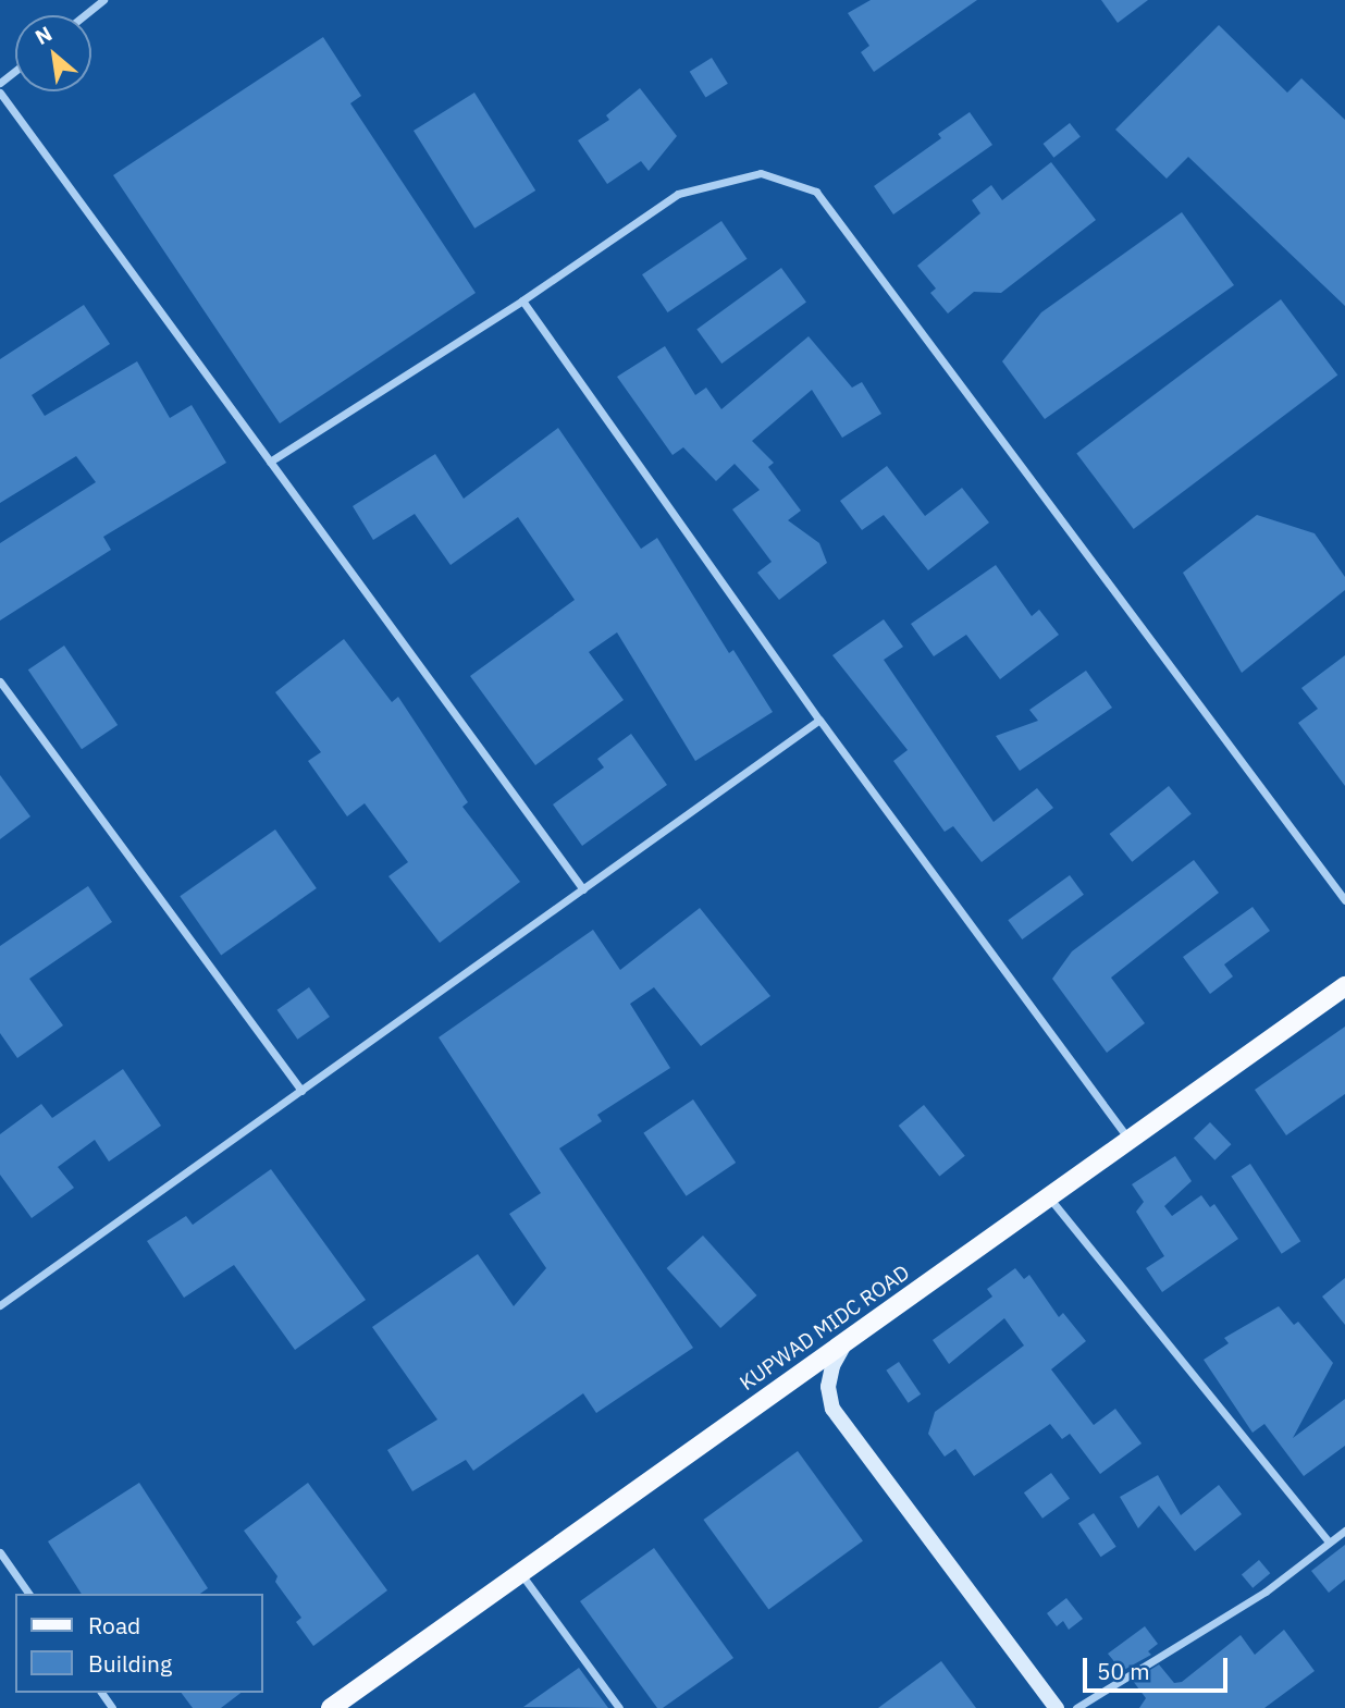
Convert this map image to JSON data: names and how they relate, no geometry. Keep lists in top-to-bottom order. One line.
{"streets":{"main road":["KUPWAD MIDC ROAD"]},"legend":["Road","Building"],"scale_bar":"50 m","north":"top left"}
